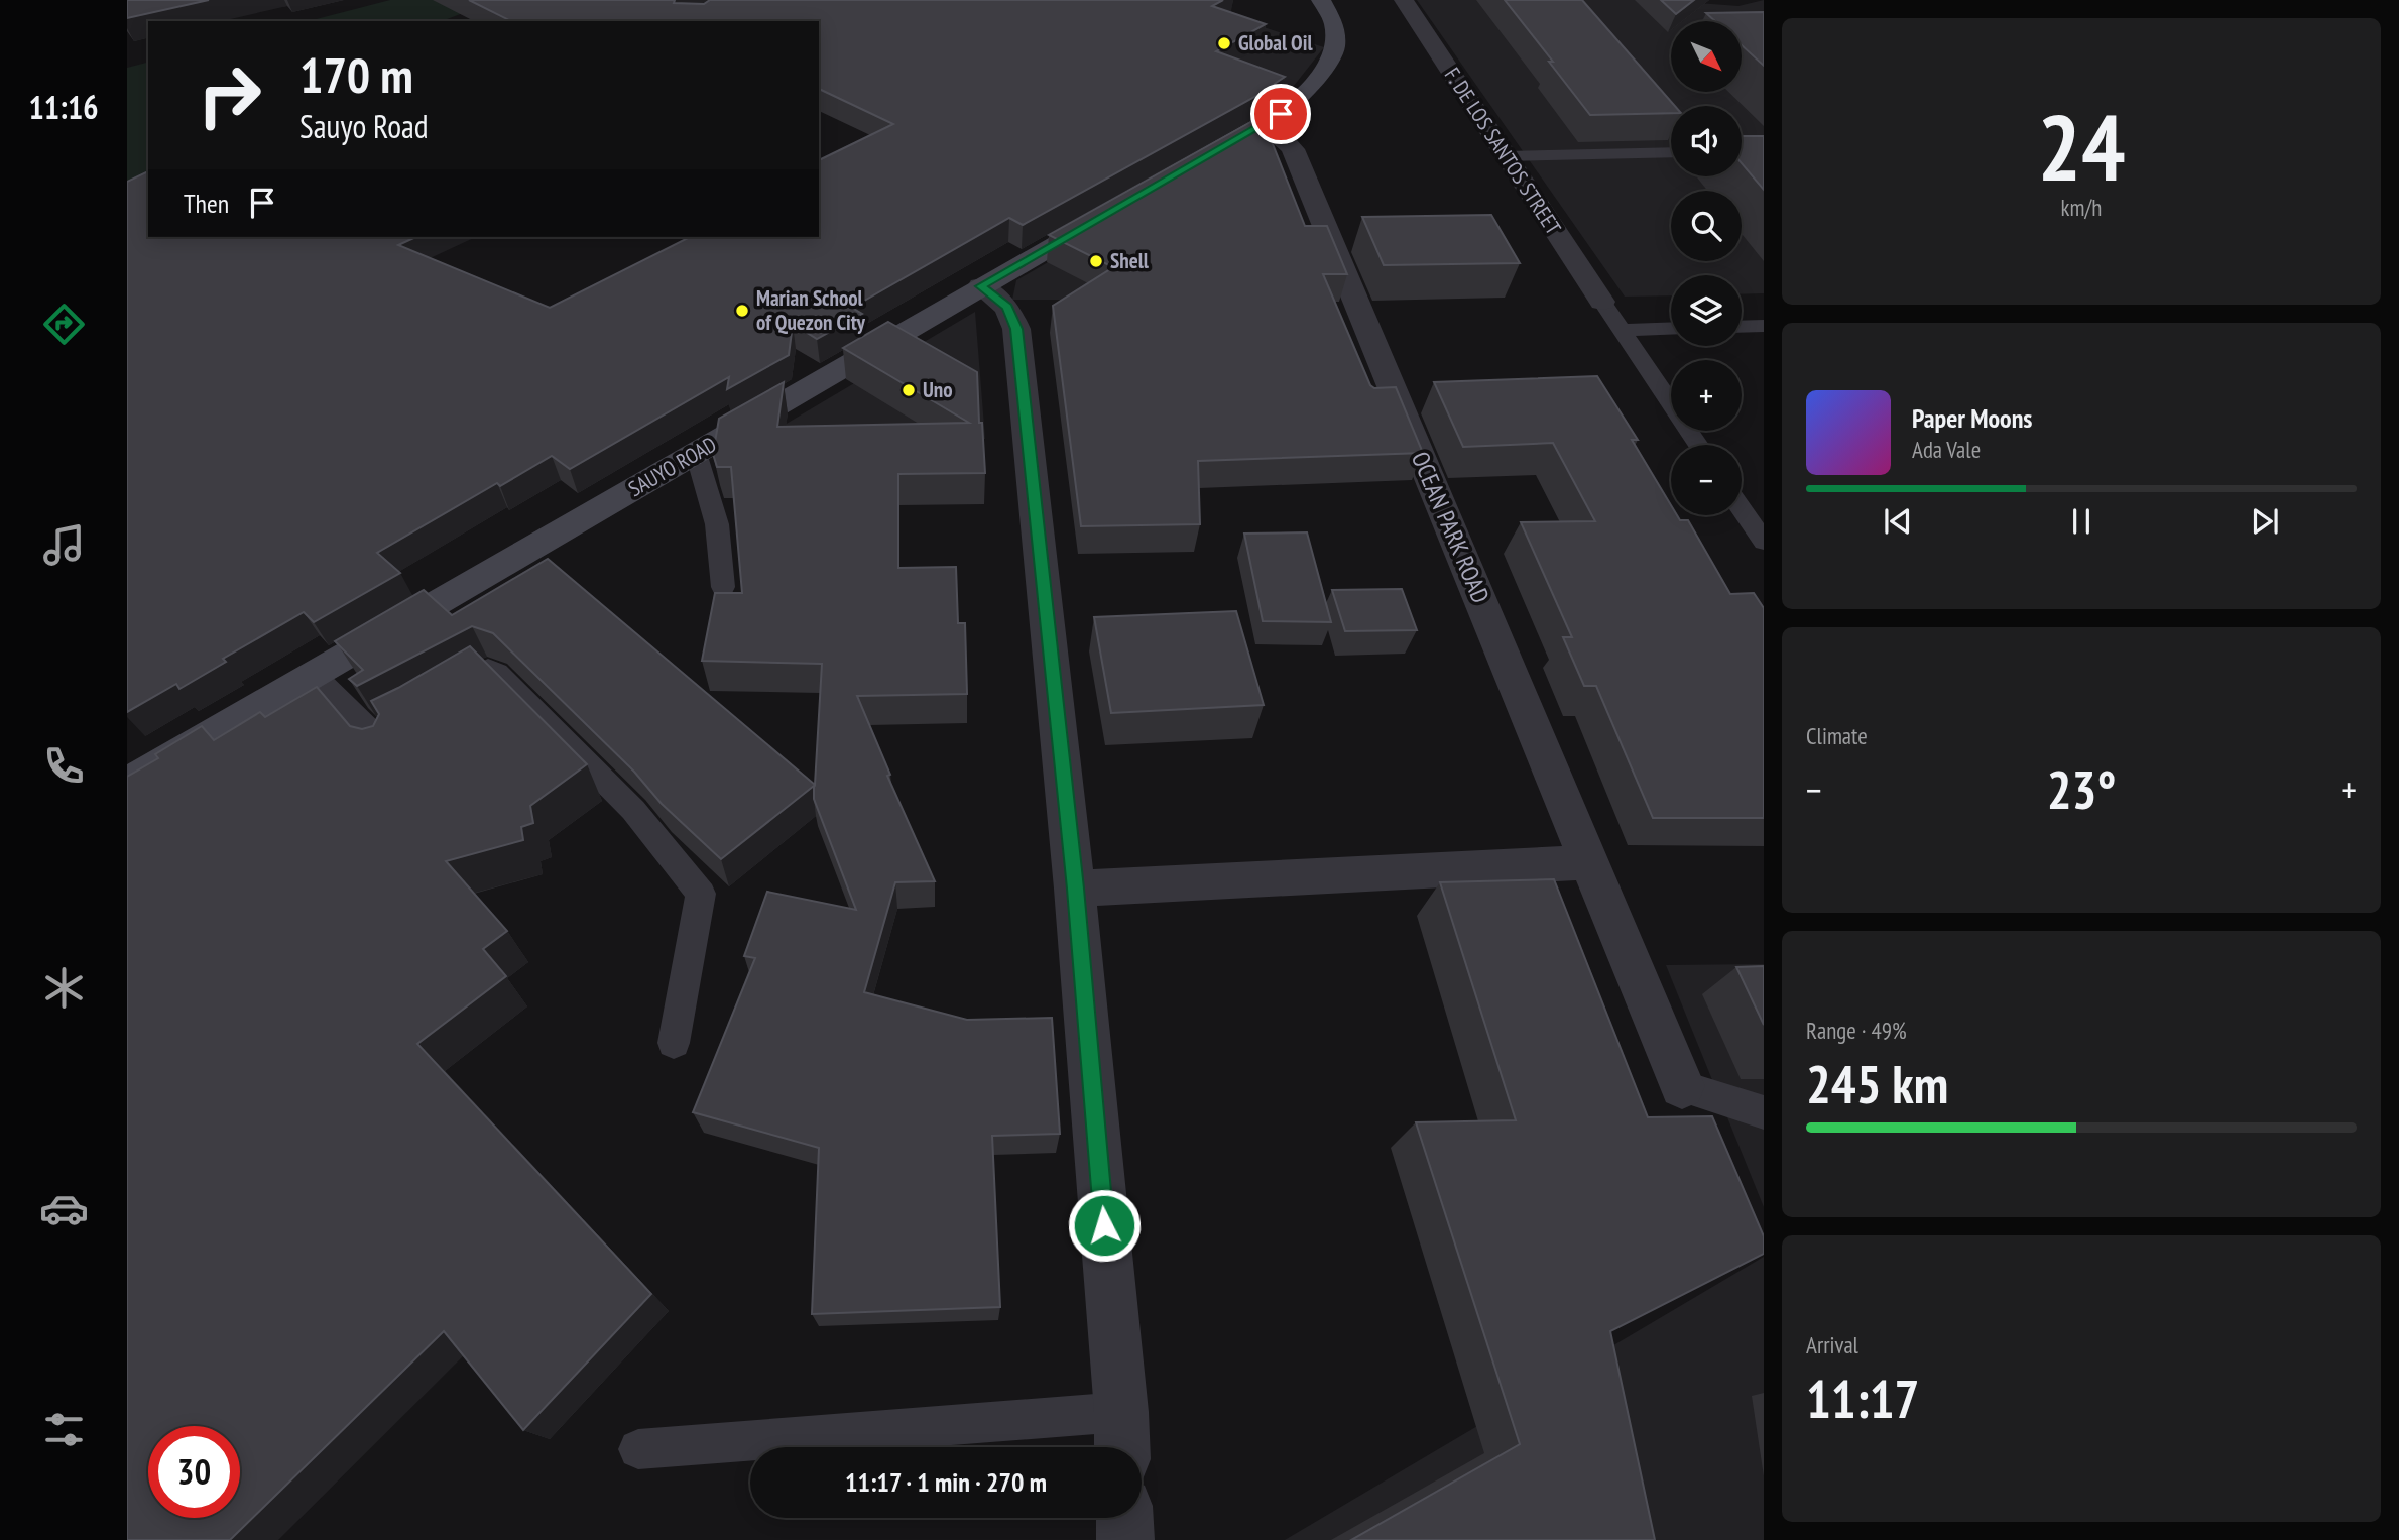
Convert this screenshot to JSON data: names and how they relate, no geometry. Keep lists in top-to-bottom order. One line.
{"streets":{"main road":["SAUYO ROAD"],"street":["F. DE LOS SANTOS STREET","OCEAN PARK ROAD"]},"places":["Global Oil","Shell","Marian School of Quezon City","Uno"],"north":"bottom right","page":{"tabs":"11:16","tile":[["24","km/h"],"Climate",["Range · 49%","245 km"],["Arrival","11:17"]],"map_buttons":["+","−"],"turn":["170 m","Sauyo Road"],"then":"Then","song":["Paper Moons","Ada Vale"],"heat":["−","23°","+"],"limit":"30","trip":"11:17 · 1 min · 270 m"}}
